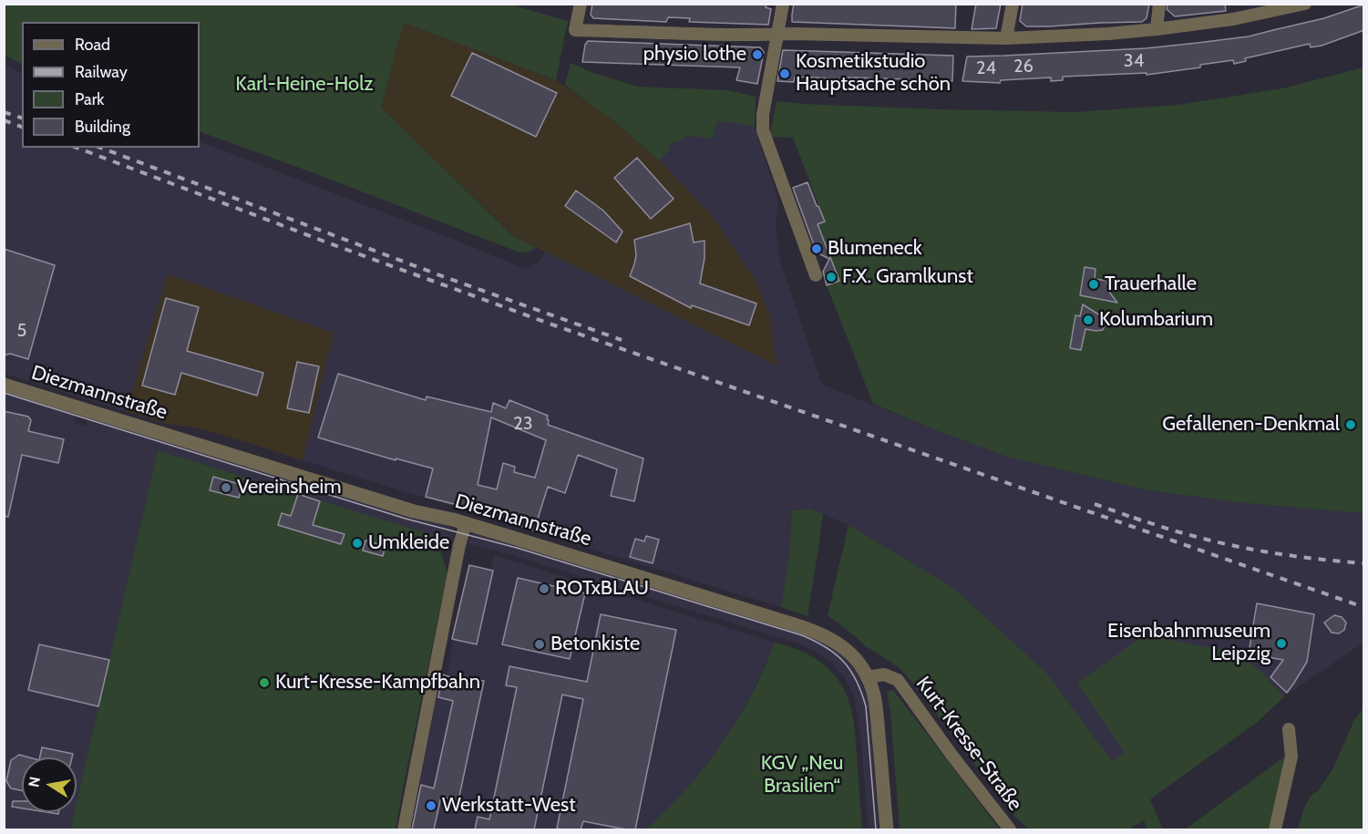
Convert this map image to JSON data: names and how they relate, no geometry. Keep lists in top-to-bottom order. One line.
{"streets":{"street":["Diezmannstraße","Kurt-Kresse-Straße"]},"crossings":[["Diezmannstraße","Kurt-Kresse-Straße"]],"parks":["Karl-Heine-Holz","KGV „Neu Brasilien“"],"places":["physio lothe","Kosmetikstudio Hauptsache schön","Blumeneck","F.X. Gramlkunst","Trauerhalle","Kolumbarium","Gefallenen-Denkmal","Vereinsheim","Umkleide","ROTxBLAU","Eisenbahnmuseum Leipzig","Betonkiste","Kurt-Kresse-Kampfbahn","Werkstatt-West"],"house_numbers":["34","26","24","5","23"],"legend":["Road","Railway","Park","Building"],"north":"left"}
